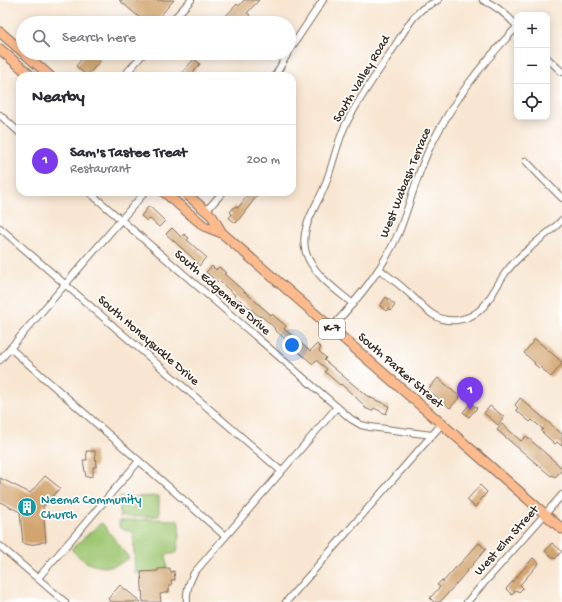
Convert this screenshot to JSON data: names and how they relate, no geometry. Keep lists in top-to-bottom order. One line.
{"streets":{"highway":["K-7","South Parker Street"],"street":["South Valley Road","West Wabash Terrace","South Edgemere Drive","South Honeysuckle Drive","West Elm Street"]},"crossings":[["South Valley Road","West Wabash Terrace"],["West Wabash Terrace","South Parker Street"],["South Parker Street","West Elm Street"]],"places":{"building":["Neema Community Church"]},"page":{"map_buttons":["+","−"],"search":"Search here","heading":"Nearby","list":[{"mark":"1","name":"Sam's Tastee Treat","note":"Restaurant","value":"200 m"}],"pins":"1"}}
